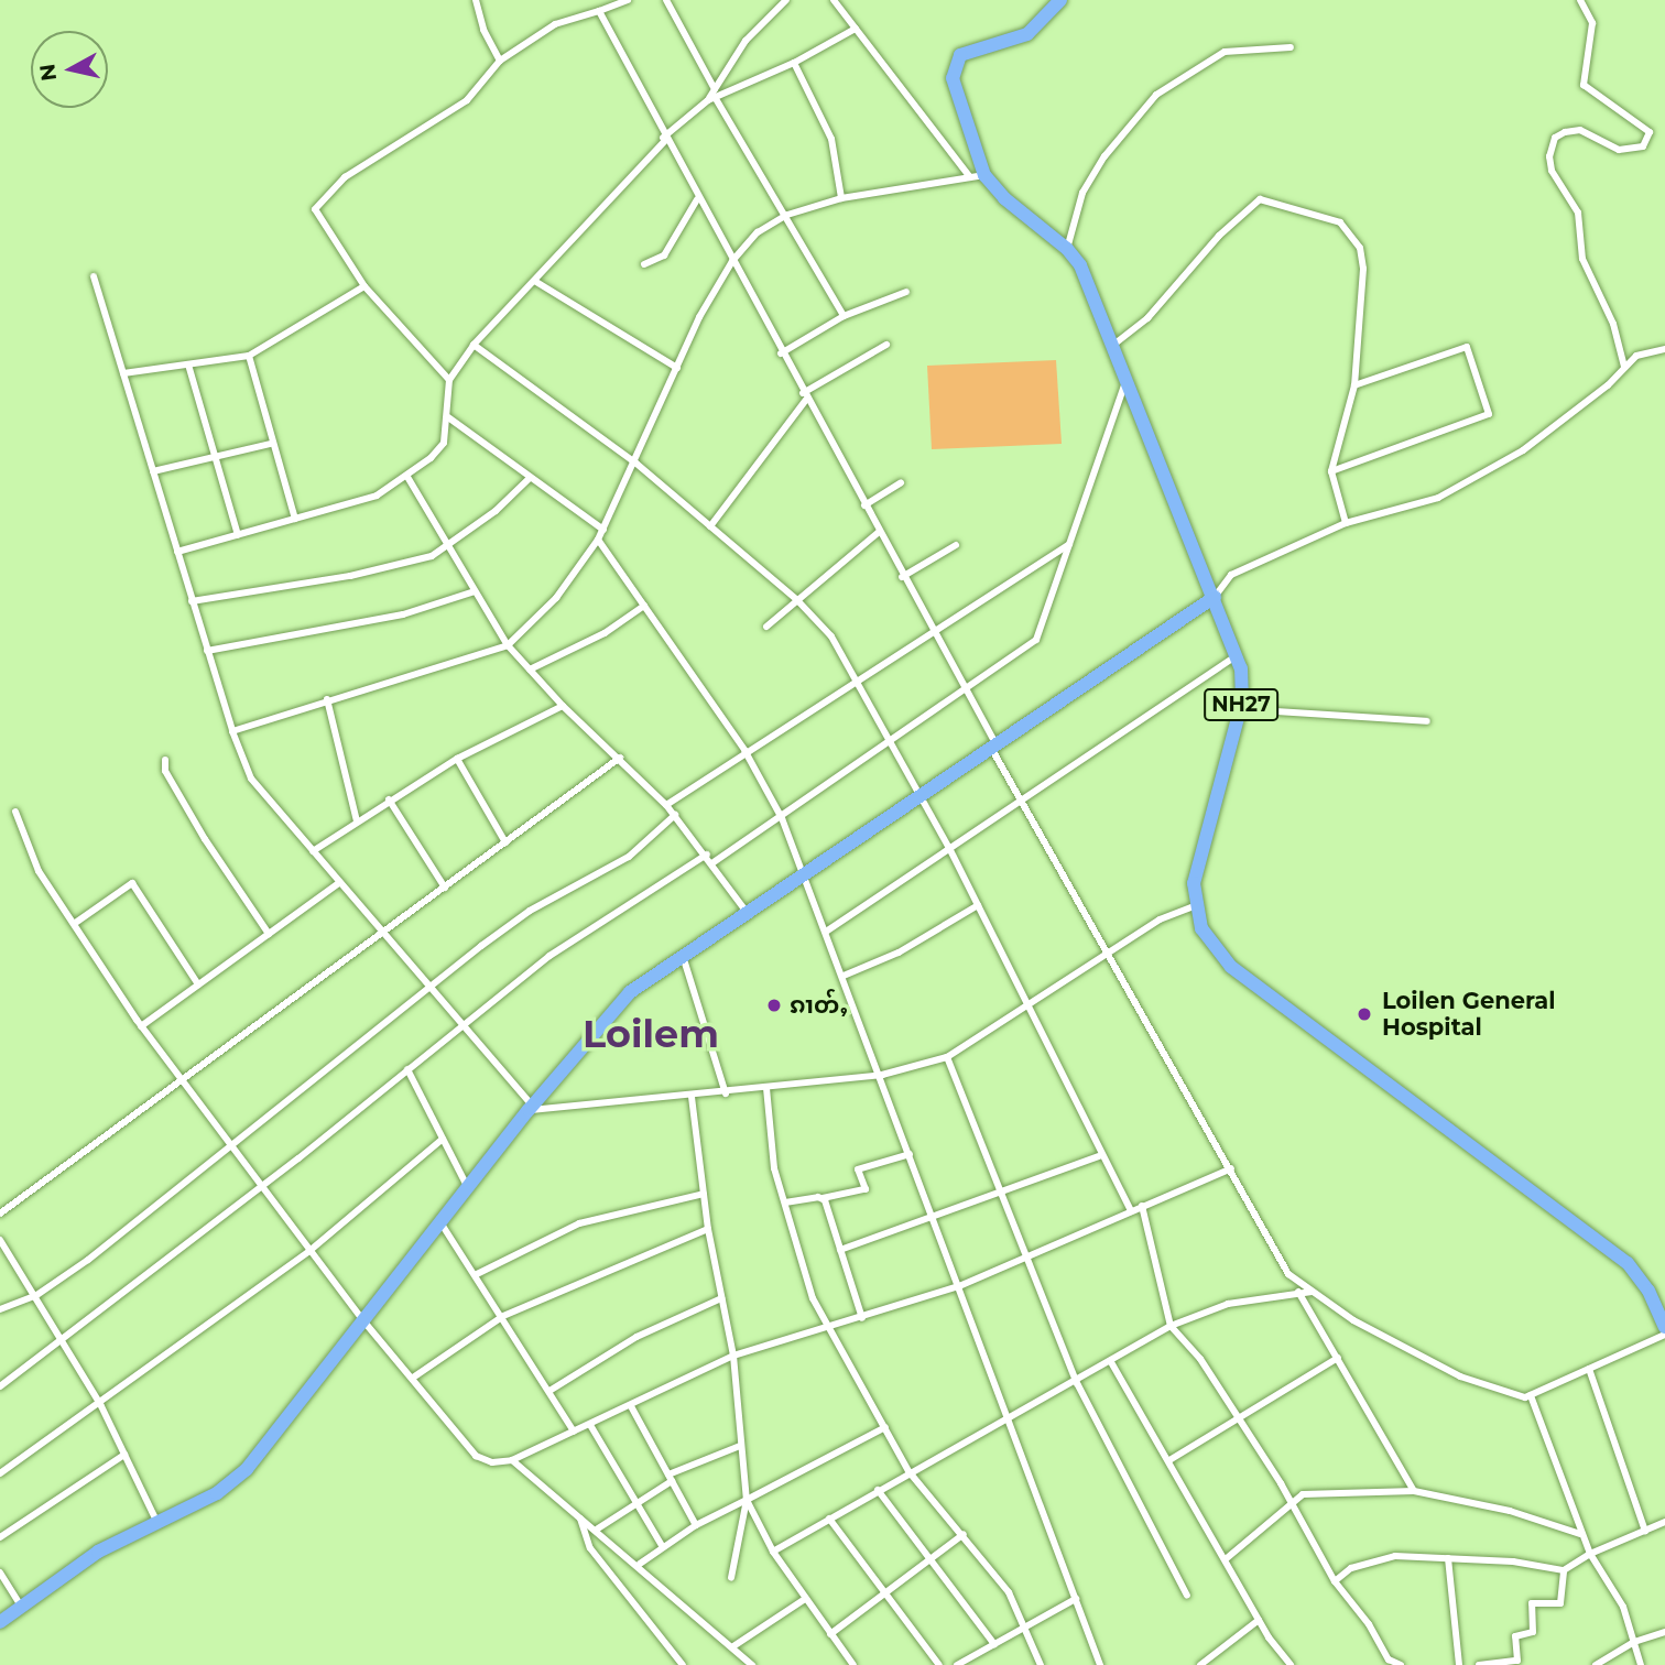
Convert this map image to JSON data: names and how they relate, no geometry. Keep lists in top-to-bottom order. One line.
{"streets":{"highway":["NH27"]},"districts":["Loilem"],"places":["ၵၢတ်ႇ","Loilen General Hospital"],"north":"left"}
